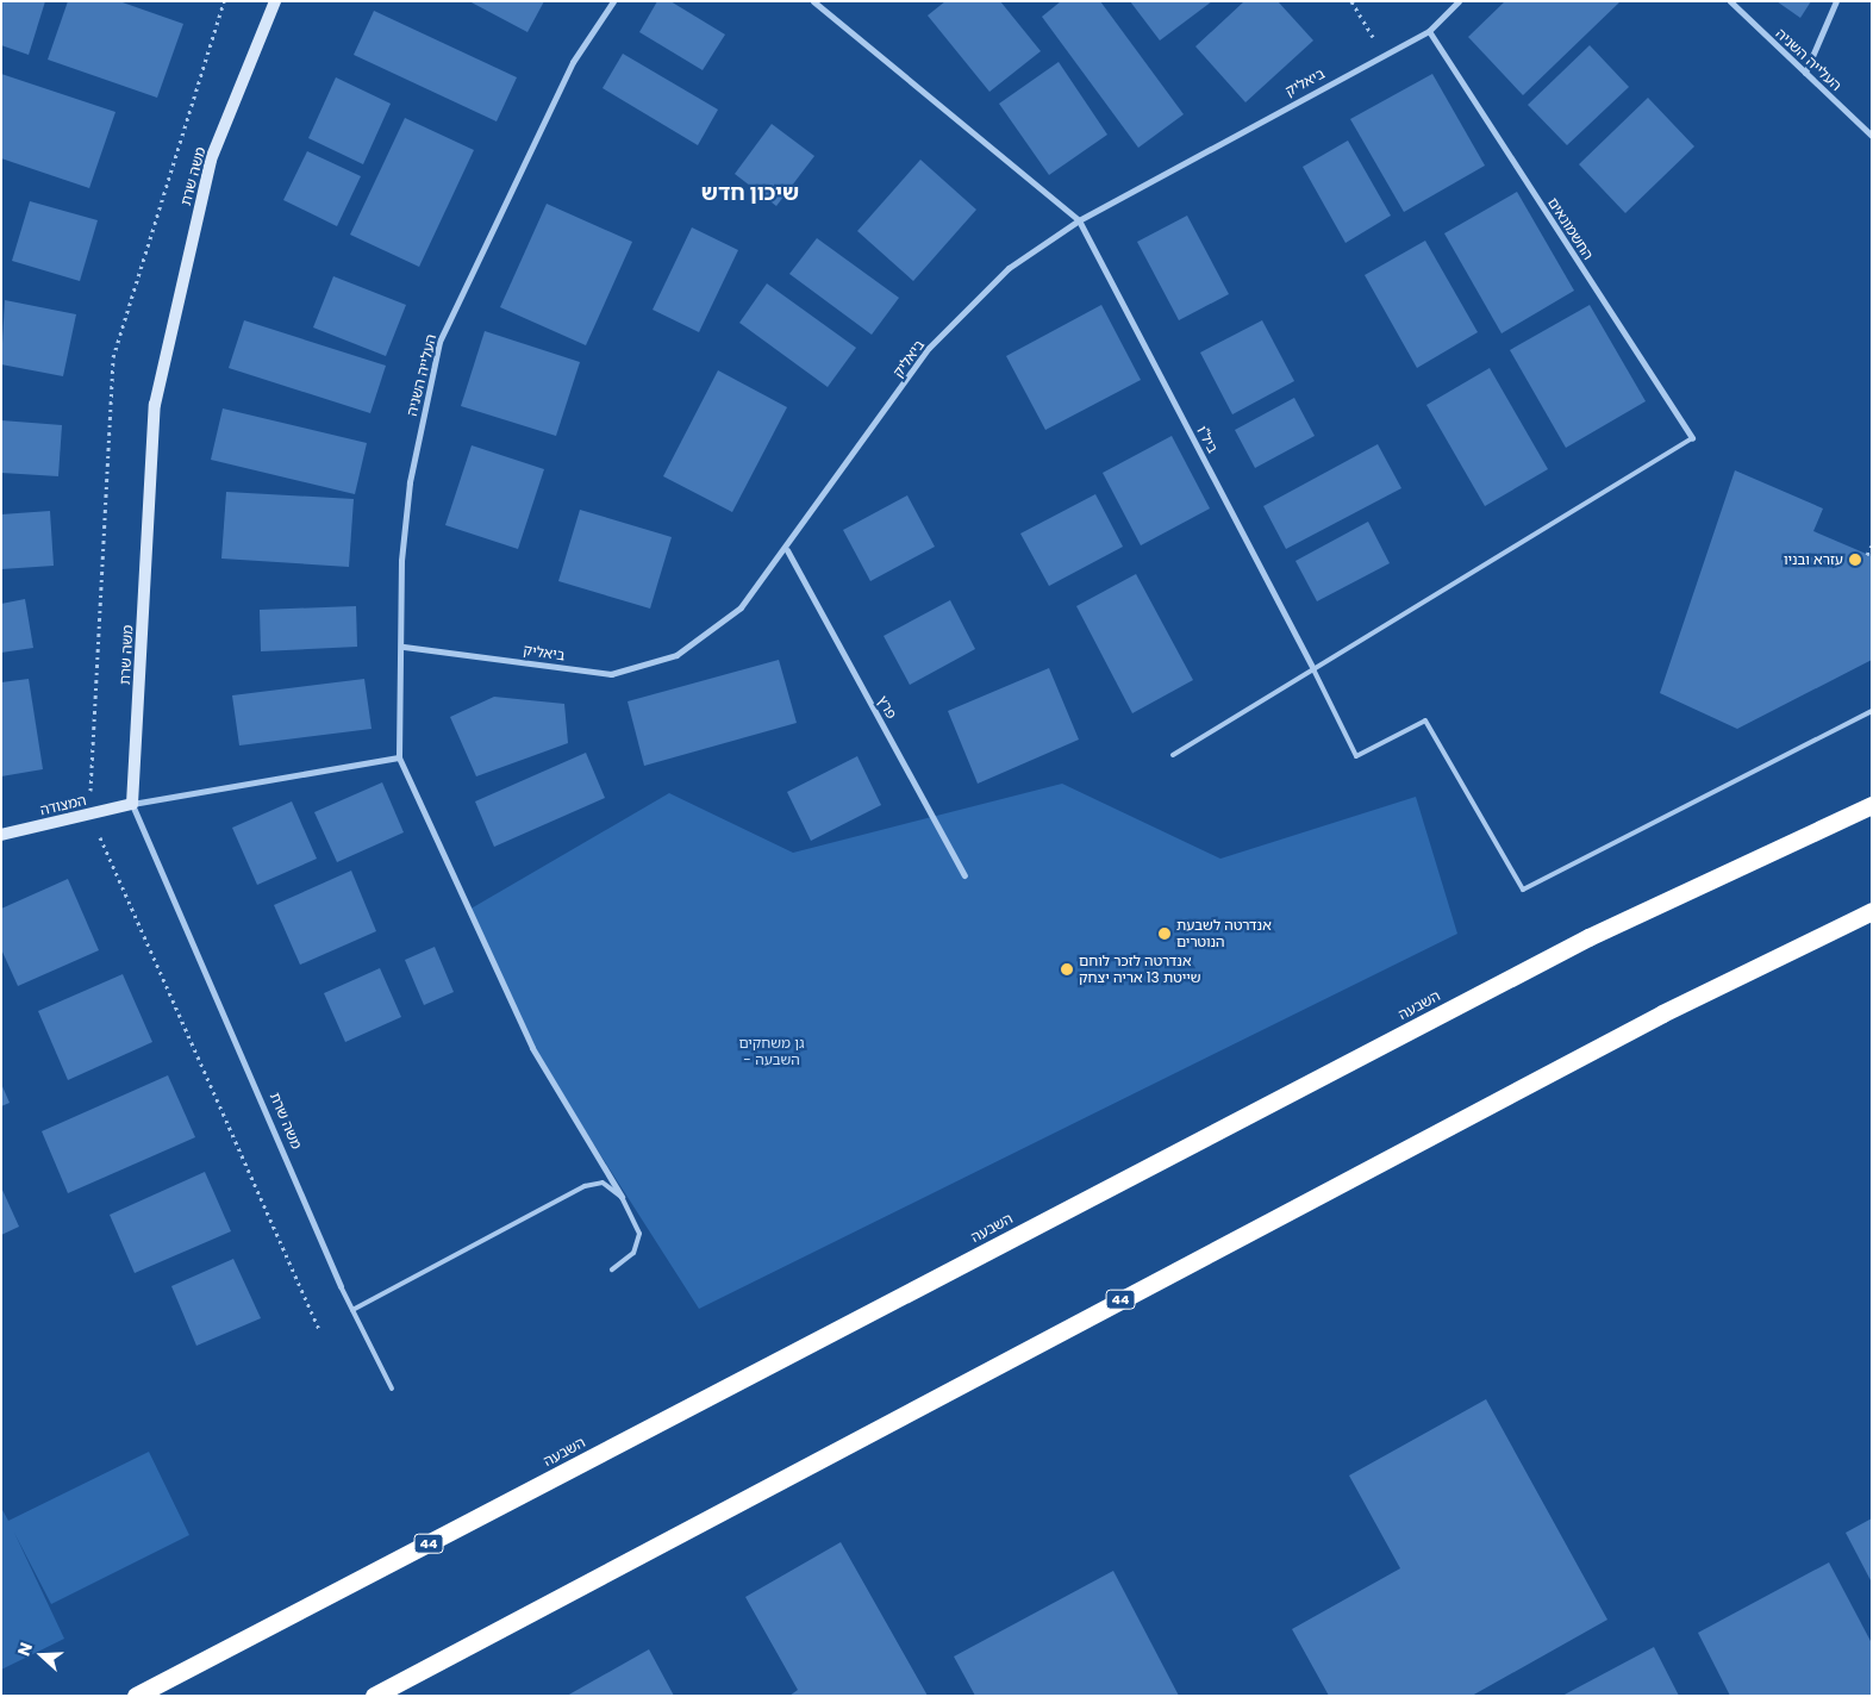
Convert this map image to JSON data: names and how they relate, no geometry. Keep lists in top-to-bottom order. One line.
{"streets":{"highway":["השבעה","44"],"street":["העלייה השניה","ביאליק","משה שרת","החשמונאים","ביל\"ו","פרץ","המצודה"]},"crossings":[["העלייה השניה","ביאליק"],["ביאליק","החשמונאים"],["ביאליק","ביל\"ו"],["ביאליק","פרץ"],["משה שרת","המצודה"]],"districts":["שיכון חדש"],"parks":["גן משחקים - השבעה"],"places":["עזרא ובניו","אנדרטה לשבעת הנוטרים","אנדרטה לזכר לוחם שייטת 13 אריה יצחק"],"north":"left"}
